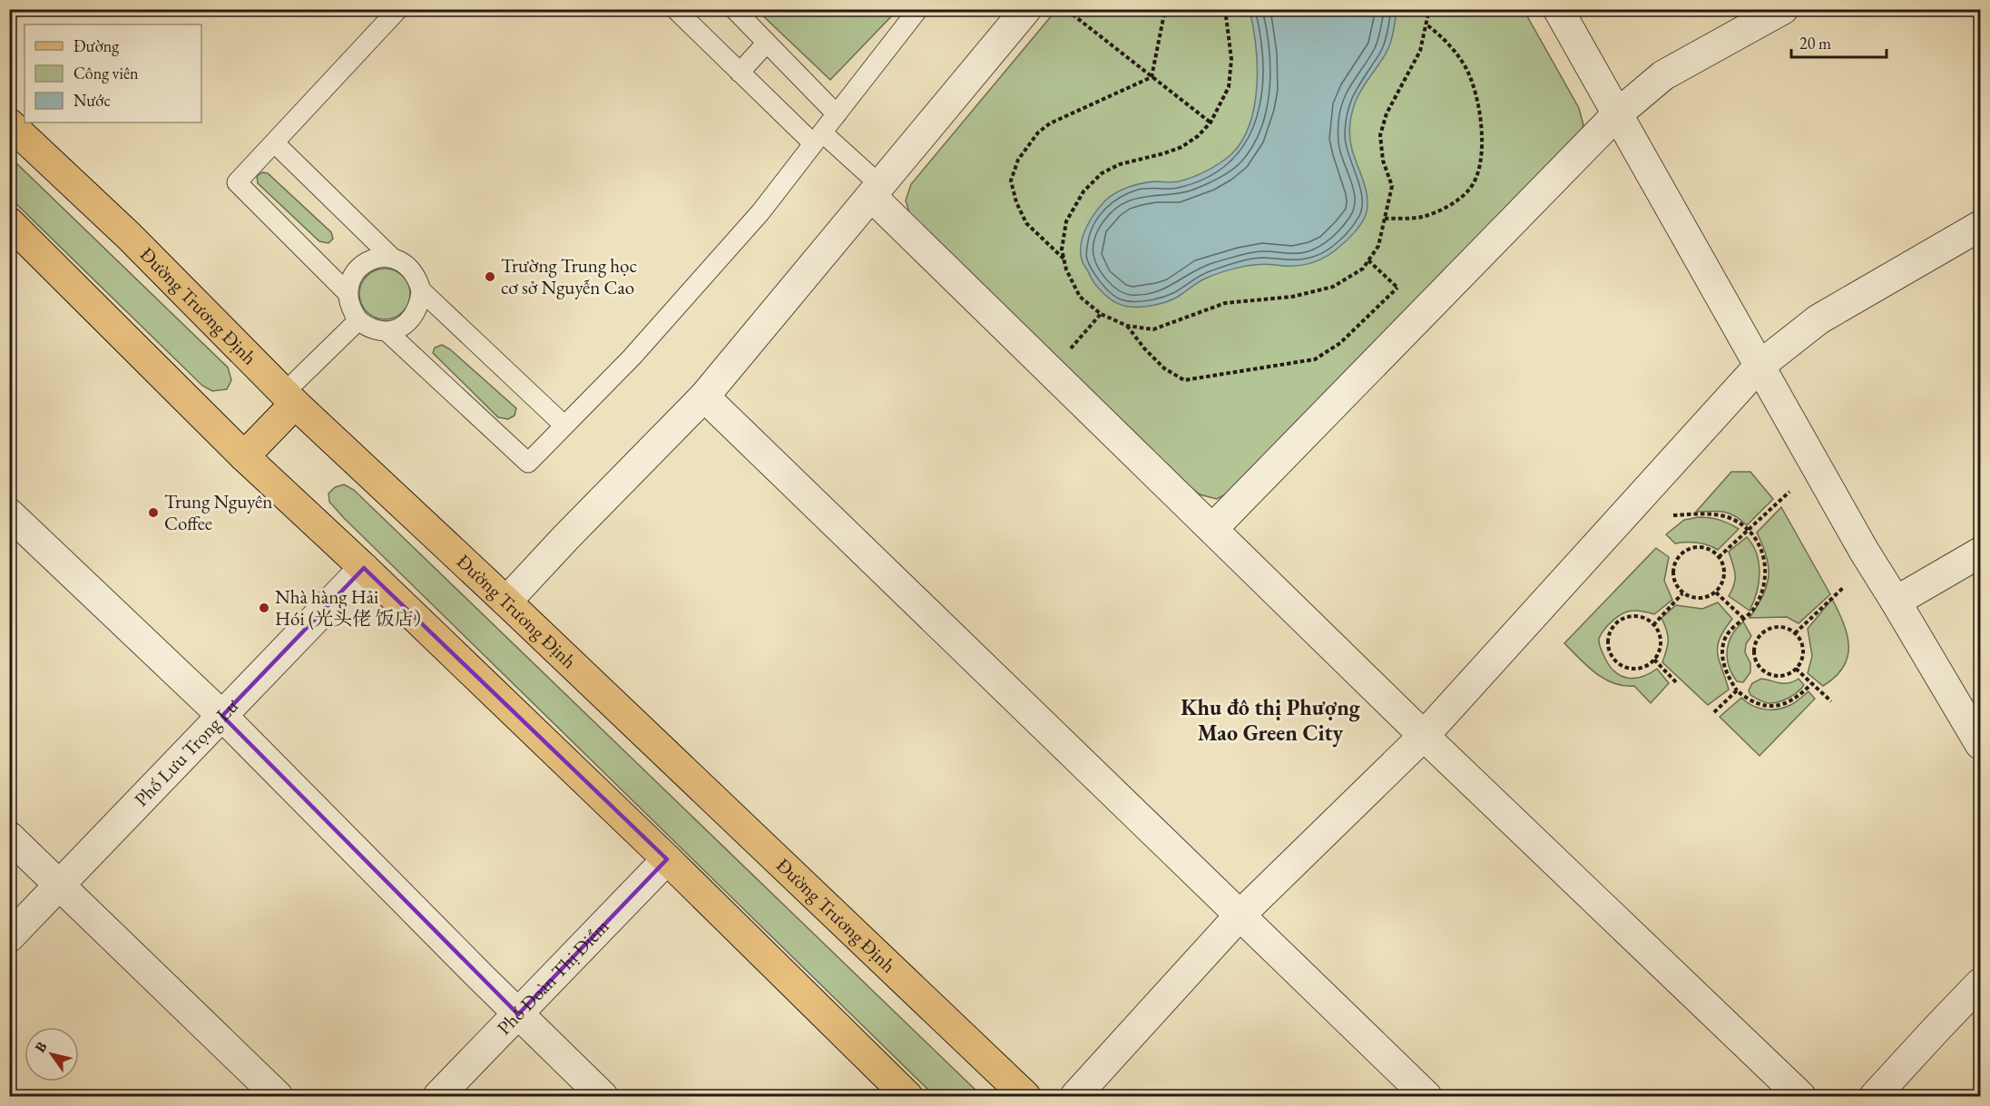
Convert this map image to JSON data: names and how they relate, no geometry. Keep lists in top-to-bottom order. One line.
{"streets":{"main road":["Đường Trương Định"],"street":["Phố Lưu Trọng Lư","Phố Đoàn Thị Điểm"]},"districts":["Khu đô thị Phượng Mao Green City"],"places":["Trường Trung học cơ sở Nguyễn Cao","Trung Nguyên Coffee","Nhà hàng Hải Hói (光头佬 饭店）"],"legend":["Đường","Công viên","Nước"],"scale_bar":"20 m","north":"top left"}
